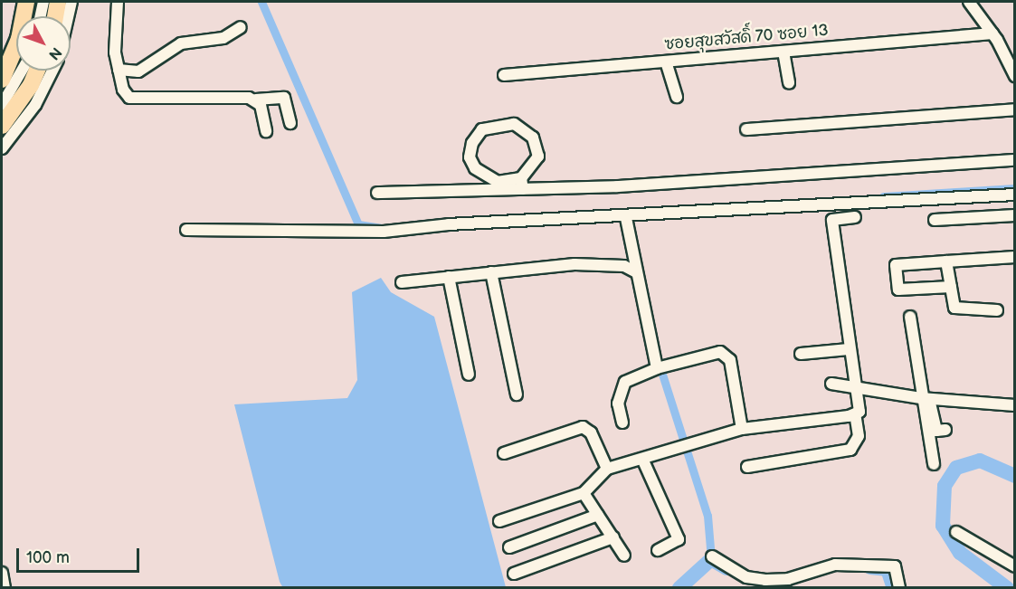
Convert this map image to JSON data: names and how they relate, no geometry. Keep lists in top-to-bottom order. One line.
{"streets":{"street":["ซอยสุขสวัสดิ์ 70 ซอย 13"]},"scale_bar":"100 m","north":"bottom right"}
